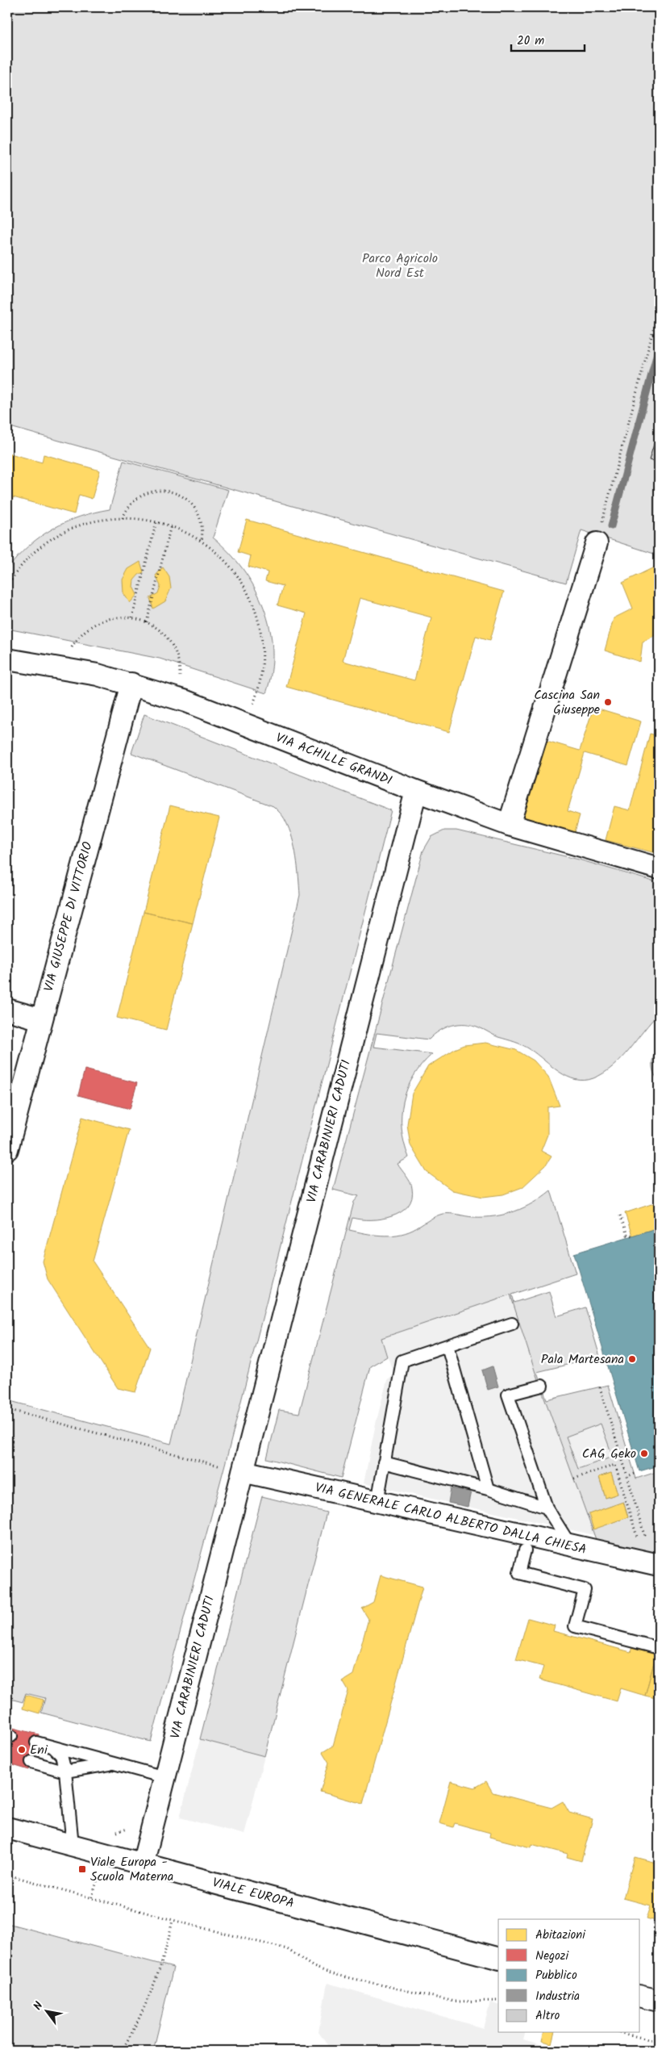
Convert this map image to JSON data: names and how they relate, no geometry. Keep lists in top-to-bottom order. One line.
{"streets":{"street":["VIA ACHILLE GRANDI","VIA GIUSEPPE DI VITTORIO","VIA CARABINIERI CADUTI","VIA GENERALE CARLO ALBERTO DALLA CHIESA","VIALE EUROPA"]},"crossings":[["VIA ACHILLE GRANDI","VIA GIUSEPPE DI VITTORIO"],["VIA ACHILLE GRANDI","VIA CARABINIERI CADUTI"],["VIA CARABINIERI CADUTI","VIA GENERALE CARLO ALBERTO DALLA CHIESA"],["VIA CARABINIERI CADUTI","VIALE EUROPA"]],"parks":["Parco Agricolo Nord Est"],"places":{"other":["Cascina San Giuseppe","Pala Martesana","CAG Geko","Eni"],"transit":["Viale Europa - Scuola Materna"]},"legend":["Abitazioni","Negozi","Pubblico","Industria","Altro"],"scale_bar":"20 m","north":"top left"}
